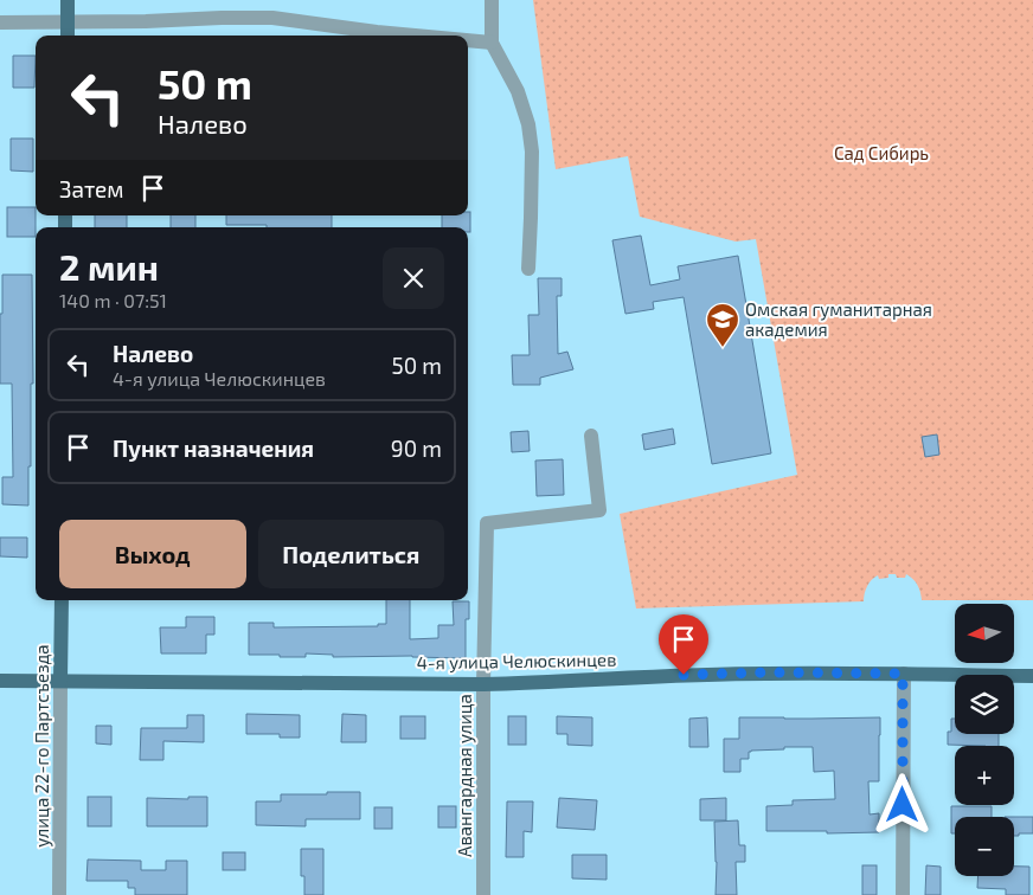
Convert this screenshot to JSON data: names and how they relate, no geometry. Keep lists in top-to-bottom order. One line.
{"streets":{"main road":["4-я улица Челюскинцев","улица 22-го Партсъезда"],"street":["Авангардная улица"]},"crossings":[["4-я улица Челюскинцев","улица 22-го Партсъезда"],["4-я улица Челюскинцев","Авангардная улица"]],"parks":["Сад Сибирь"],"places":{"school or university":["Омская гуманитарная академия"]},"north":"left","page":{"turn":["50 m","Налево"],"then":"Затем","heading":["2 мин","140 m · 07:51"],"list":[{"name":"Налево","note":"4-я улица Челюскинцев","value":"50 m"},{"name":"Пункт назначения","value":"90 m"}],"buttons":["Выход","Поделиться"],"map_buttons":["+","−"]}}
